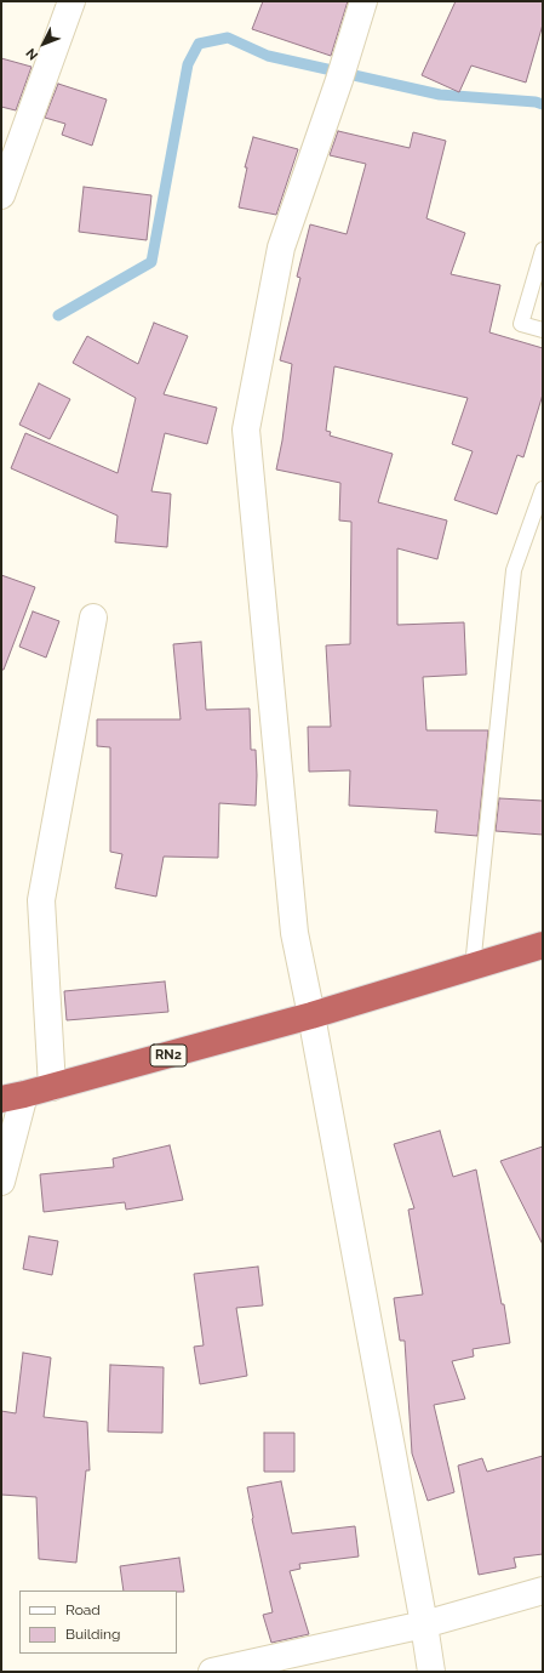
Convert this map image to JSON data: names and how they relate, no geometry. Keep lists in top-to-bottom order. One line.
{"streets":{"highway":["RN2"]},"legend":["Road","Building"],"north":"bottom left"}
